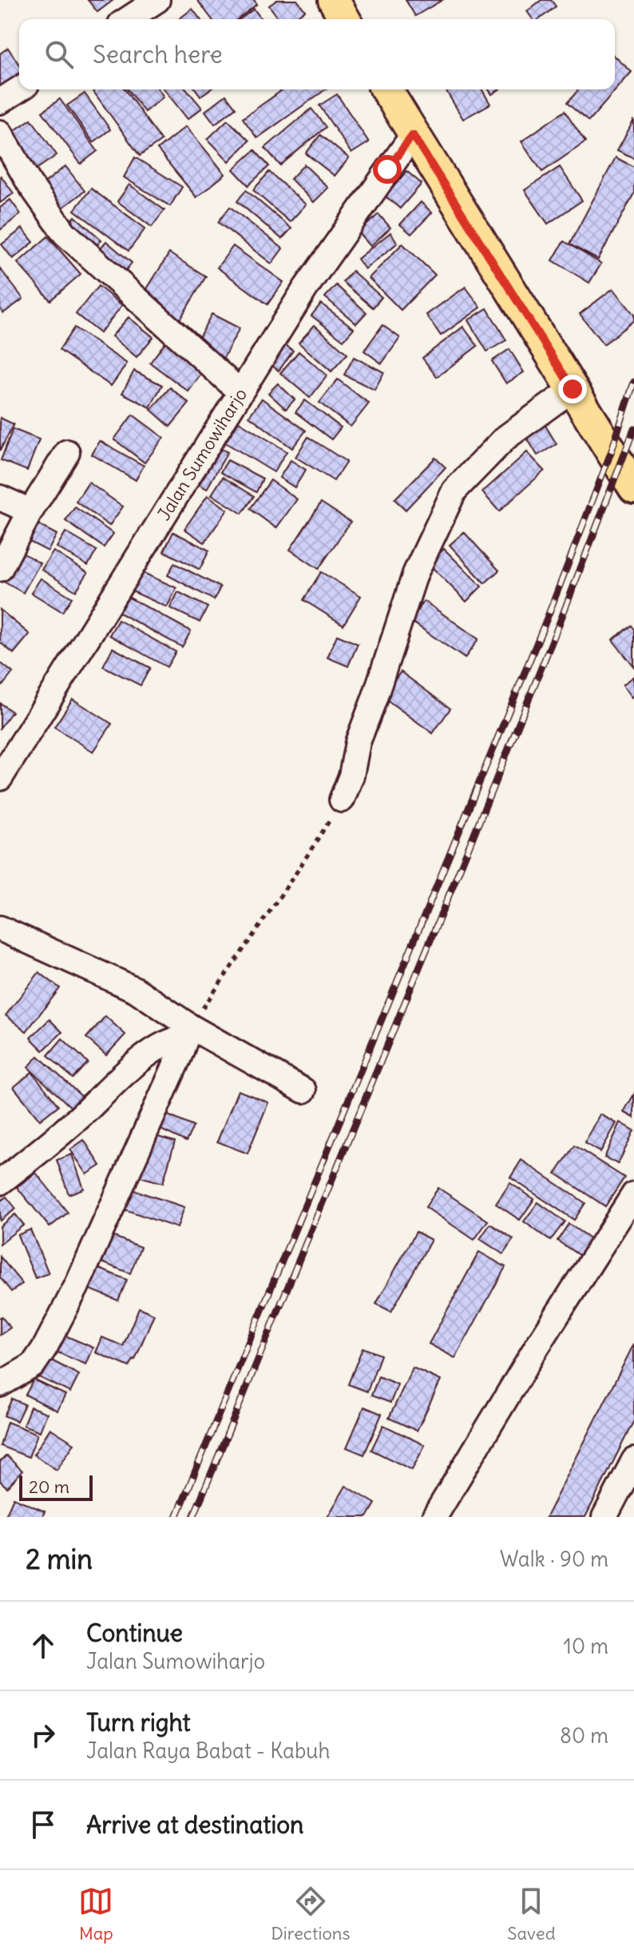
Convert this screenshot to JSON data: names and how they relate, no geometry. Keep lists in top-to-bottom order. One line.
{"streets":{"street":["Jalan Sumowiharjo"]},"scale_bar":"20 m","page":{"search":"Search here","scale":"20 m","heading":["2 min","Walk · 90 m"],"list":[["Continue","Jalan Sumowiharjo","10 m"],["Turn right","Jalan Raya Babat - Kabuh","80 m"],"Arrive at destination"],"nav":["Map","Directions","Saved"]}}
